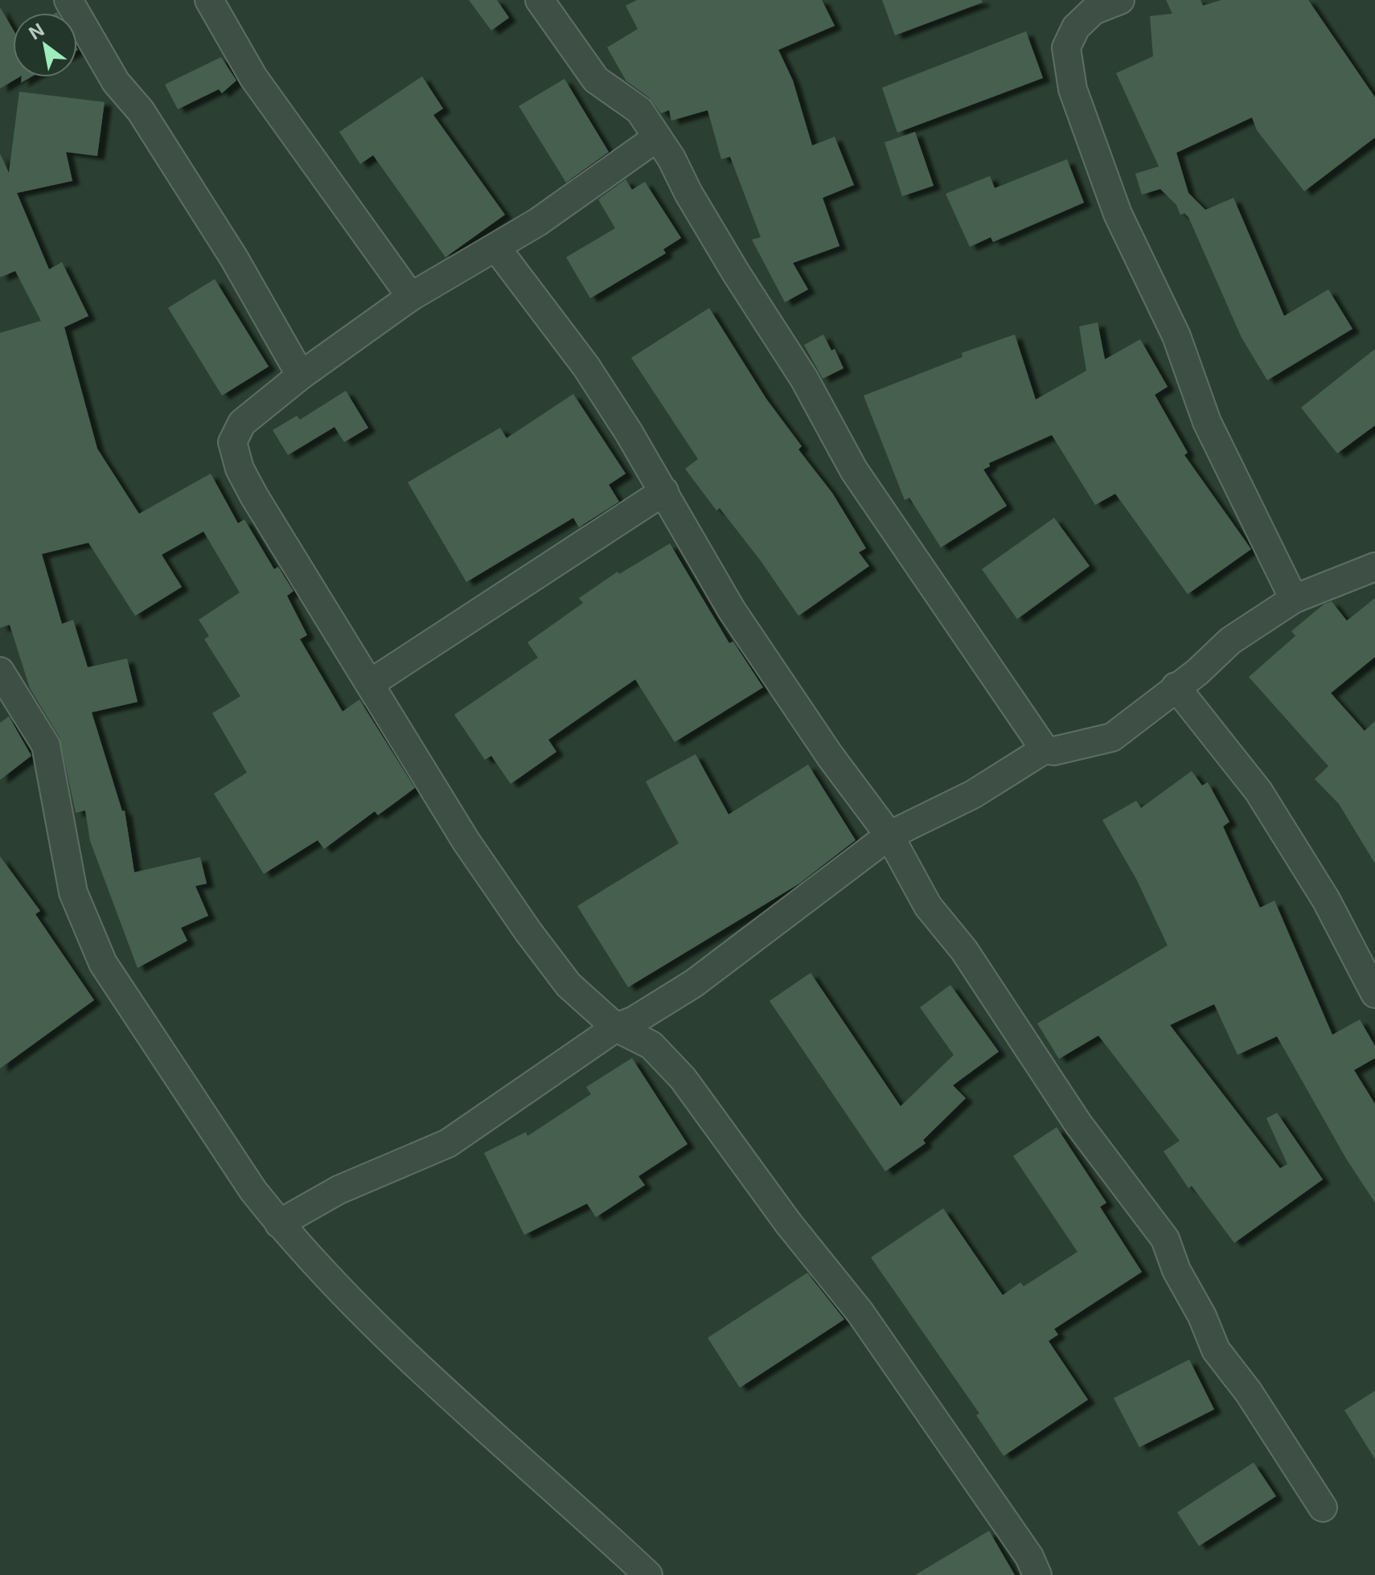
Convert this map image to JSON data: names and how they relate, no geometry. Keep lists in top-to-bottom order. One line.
{"north":"top left"}
